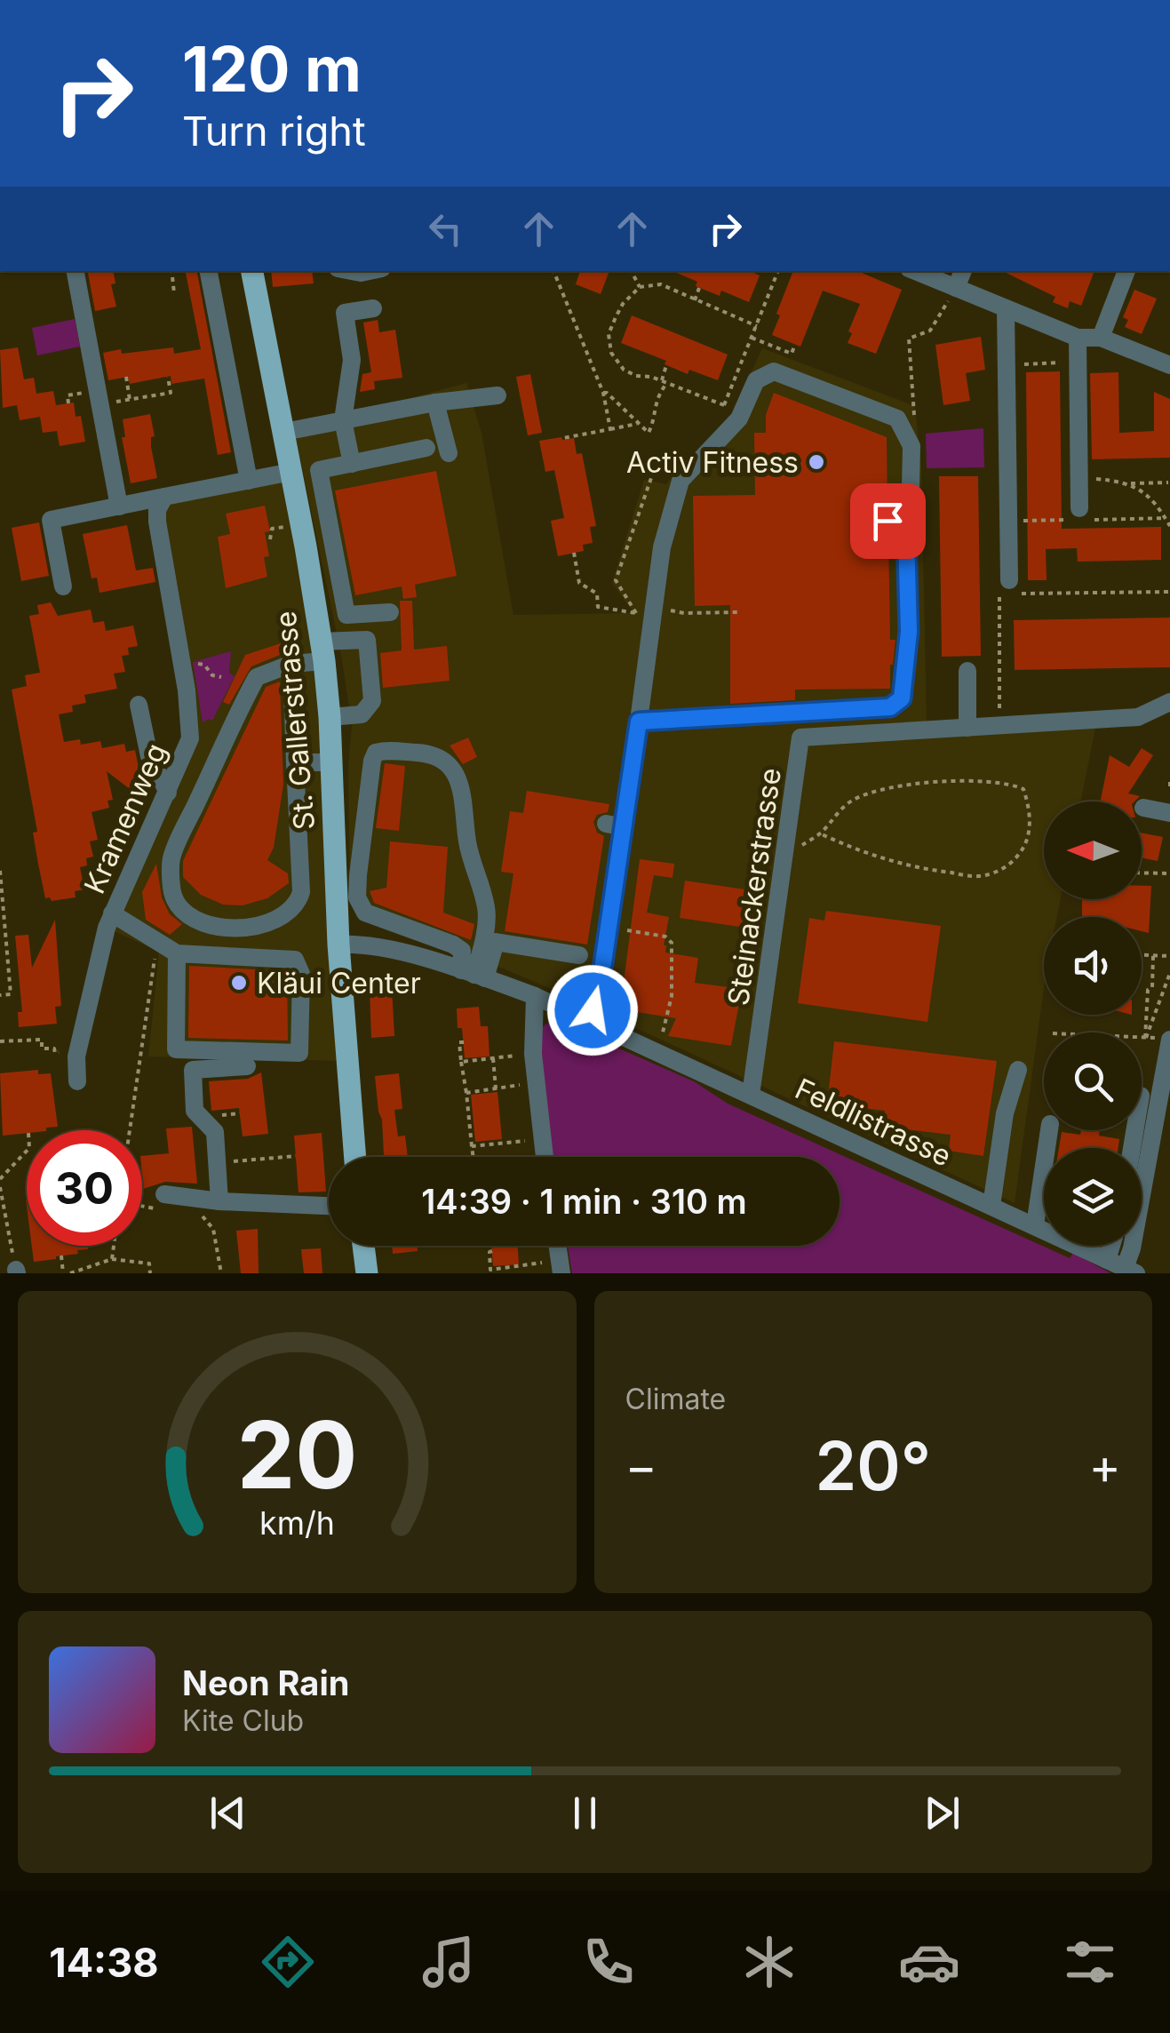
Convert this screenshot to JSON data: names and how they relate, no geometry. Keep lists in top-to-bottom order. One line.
{"streets":{"main road":["St. Gallerstrasse"],"street":["Kramenweg","Steinackerstrasse","Feldlistrasse"]},"crossings":[["St. Gallerstrasse","Feldlistrasse"],["Steinackerstrasse","Feldlistrasse"]],"places":["Activ Fitness","Kläui Center"],"north":"left","page":{"turn":["120 m","Turn right"],"limit":"30","trip":"14:39 · 1 min · 310 m","tile":"Climate","heat":["−","20°","+"],"song":["Neon Rain","Kite Club"],"tabs":"14:38","gauge":["20","km/h"]}}
